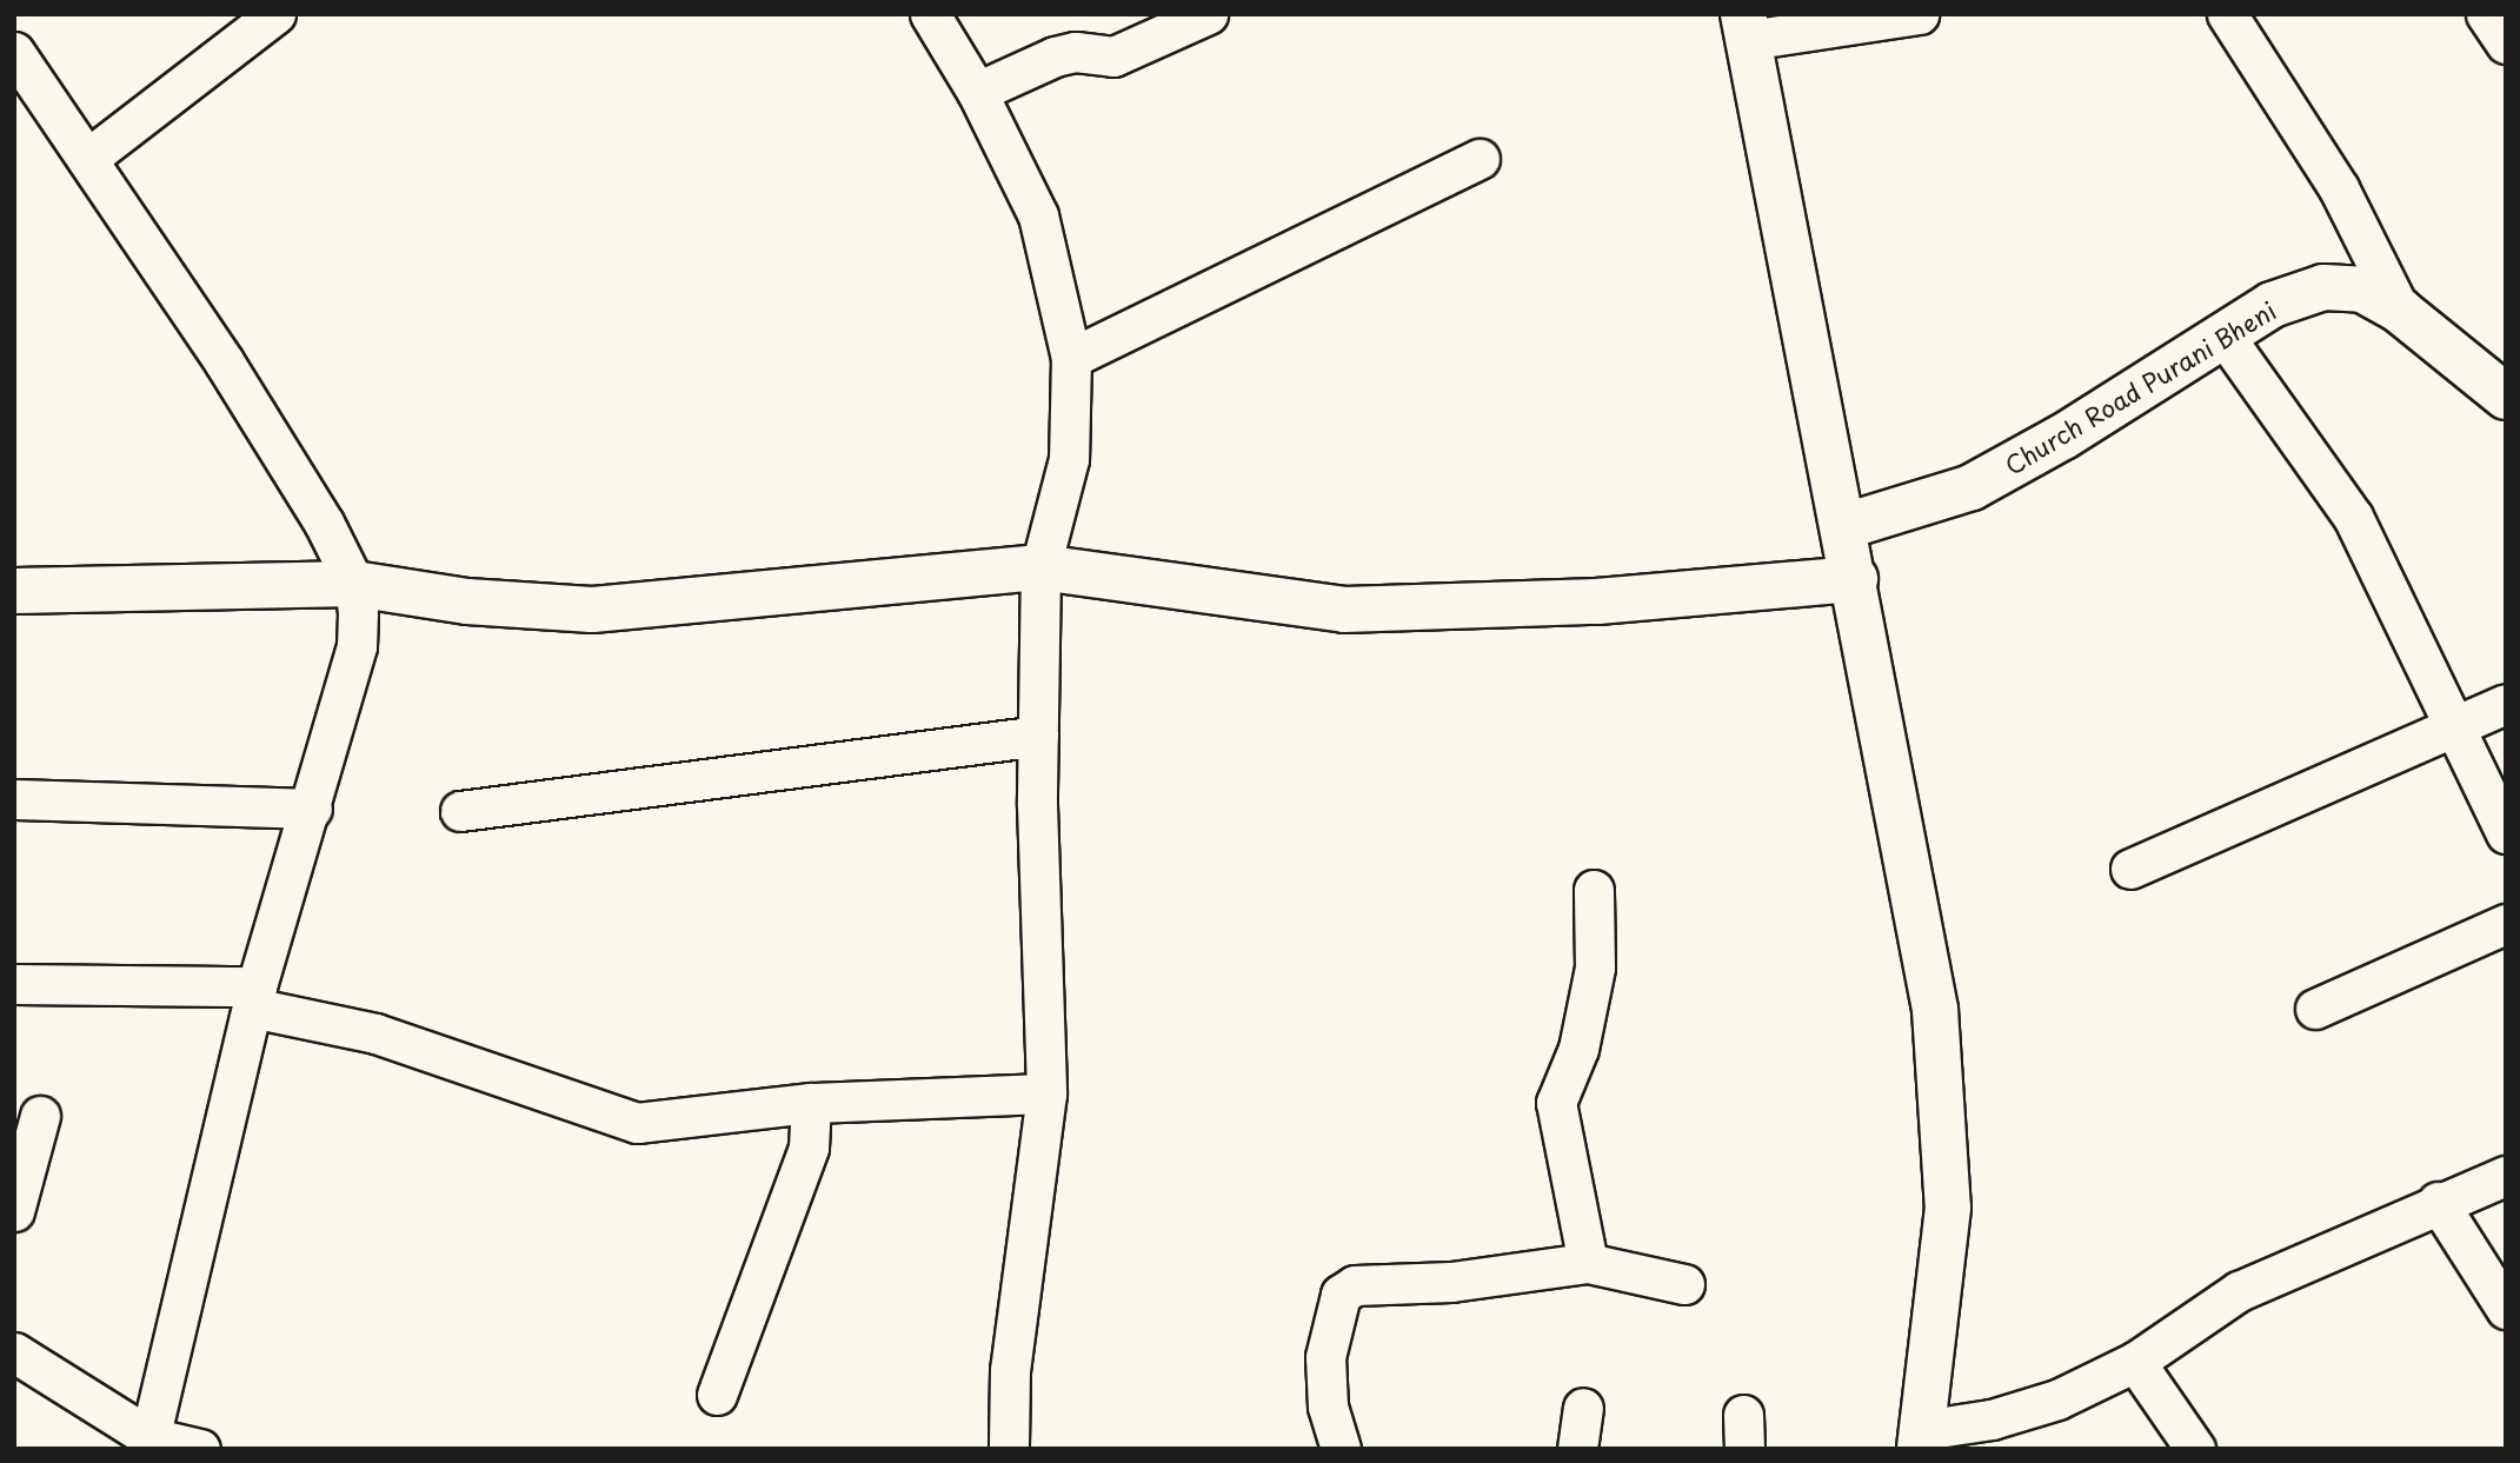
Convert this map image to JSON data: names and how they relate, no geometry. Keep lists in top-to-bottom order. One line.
{"streets":{"street":["Church Road Purani Bheni"]}}
